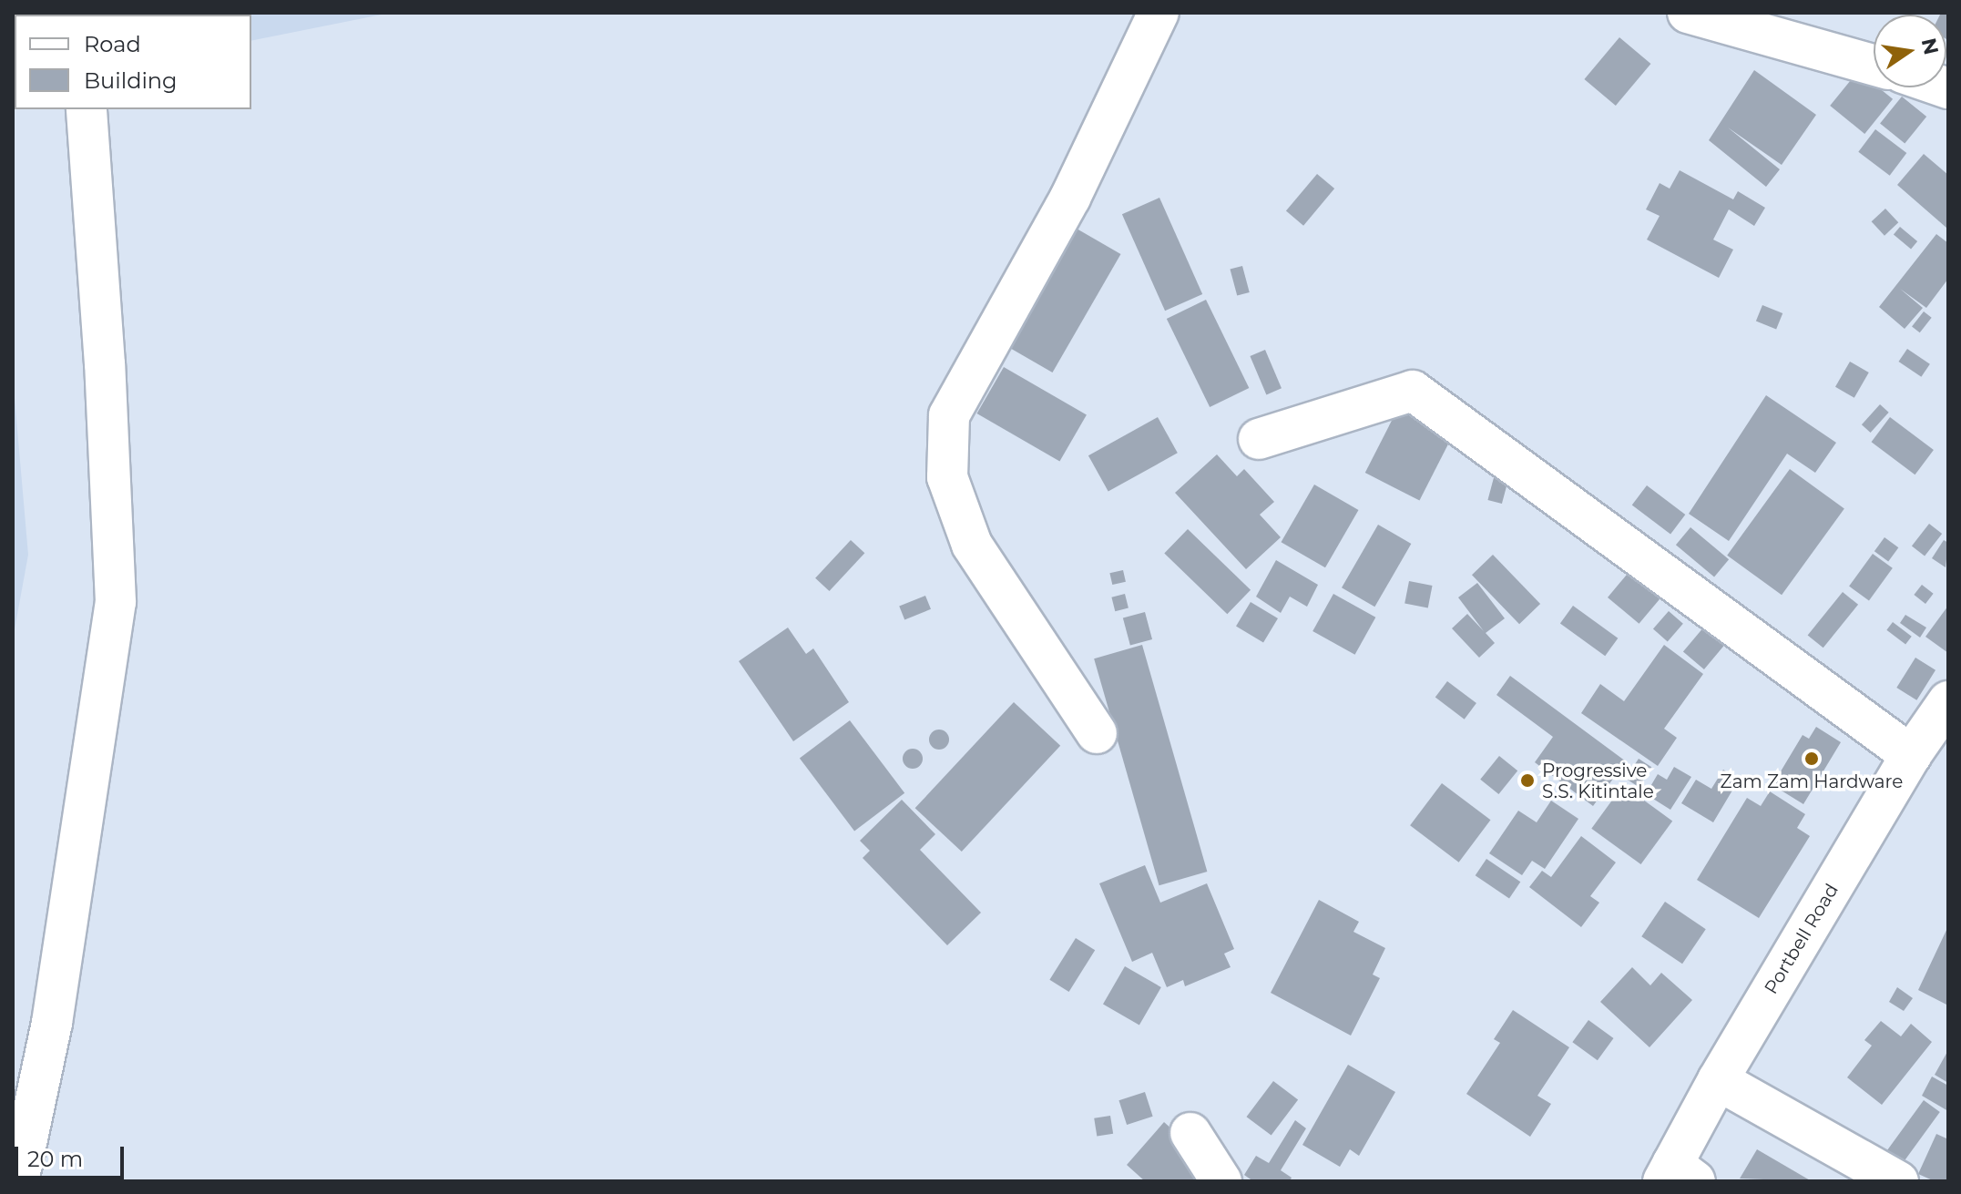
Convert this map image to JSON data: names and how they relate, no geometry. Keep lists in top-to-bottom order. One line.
{"streets":{"street":["Portbell Road"]},"places":["Zam Zam Hardware","Progressive S.S. Kitintale"],"legend":["Road","Building"],"scale_bar":"20 m","north":"right"}
